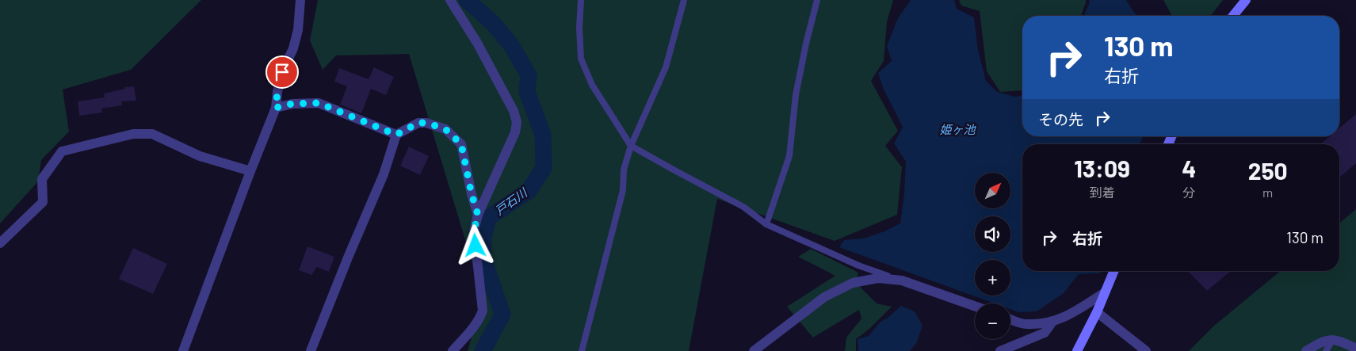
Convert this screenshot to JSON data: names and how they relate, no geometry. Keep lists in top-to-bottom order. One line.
{"water":["姫ヶ池","戸石川"],"north":"top right","page":{"turn":["130 m","右折"],"then":"その先","eta":["13:09","到着","4","分","250","m"],"map_buttons":["+","−"],"list":[{"name":"右折","value":"130 m"}]}}
